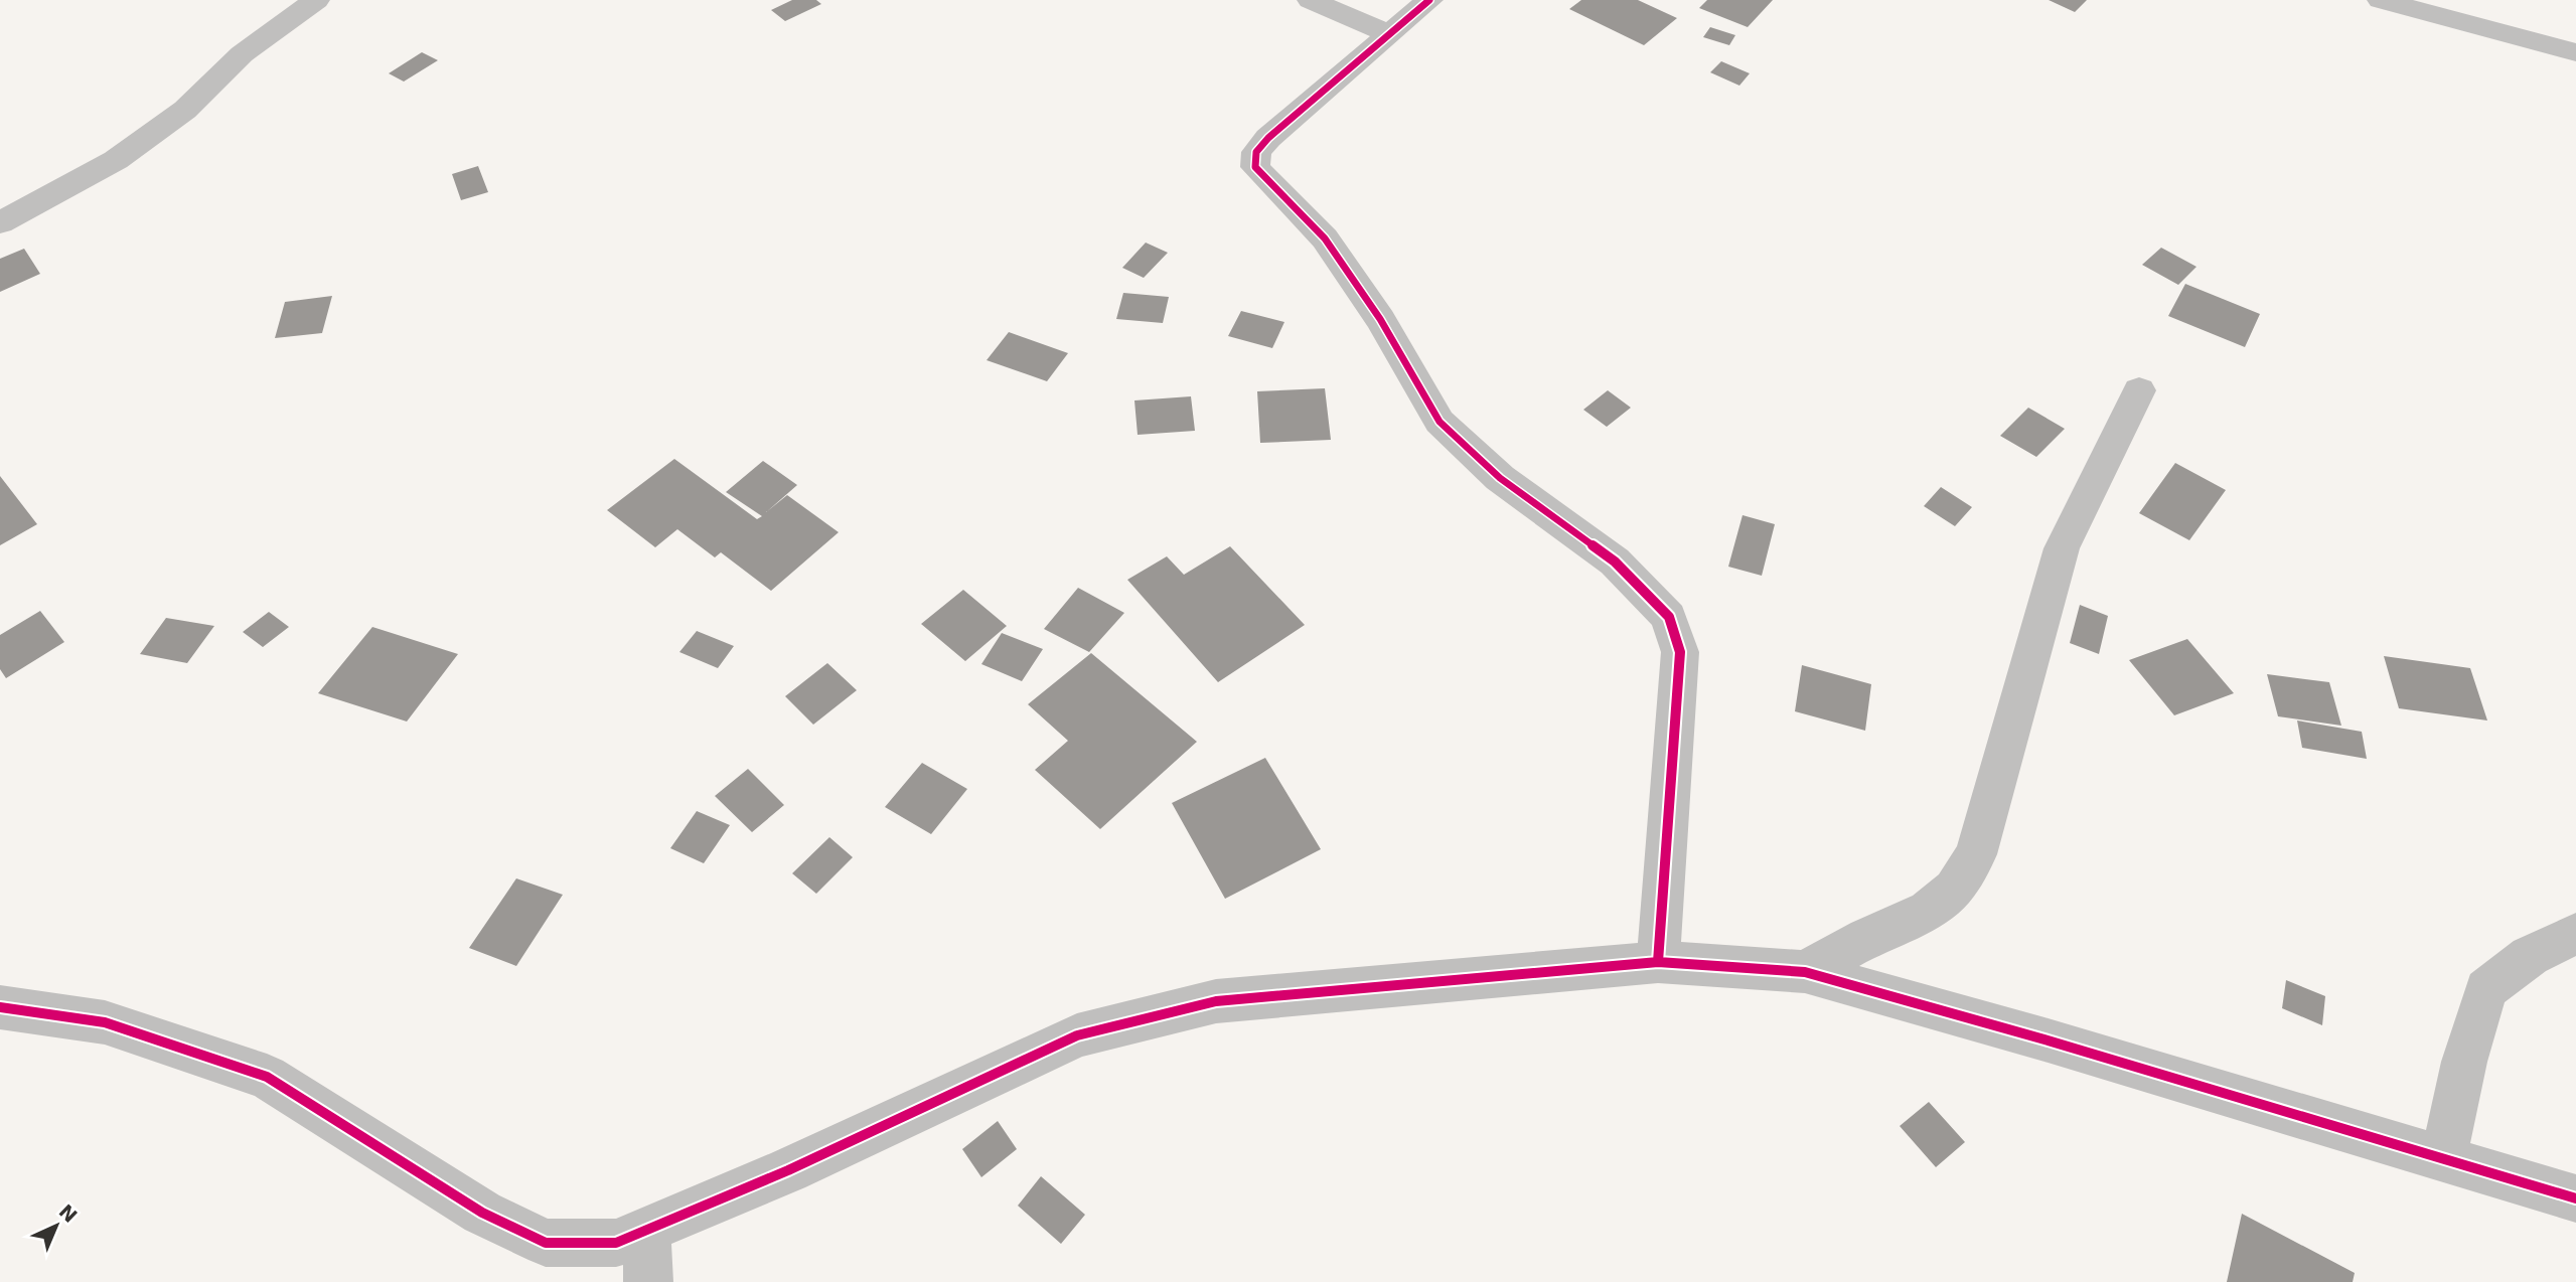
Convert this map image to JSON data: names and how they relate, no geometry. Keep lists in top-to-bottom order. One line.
{"north":"top right"}
